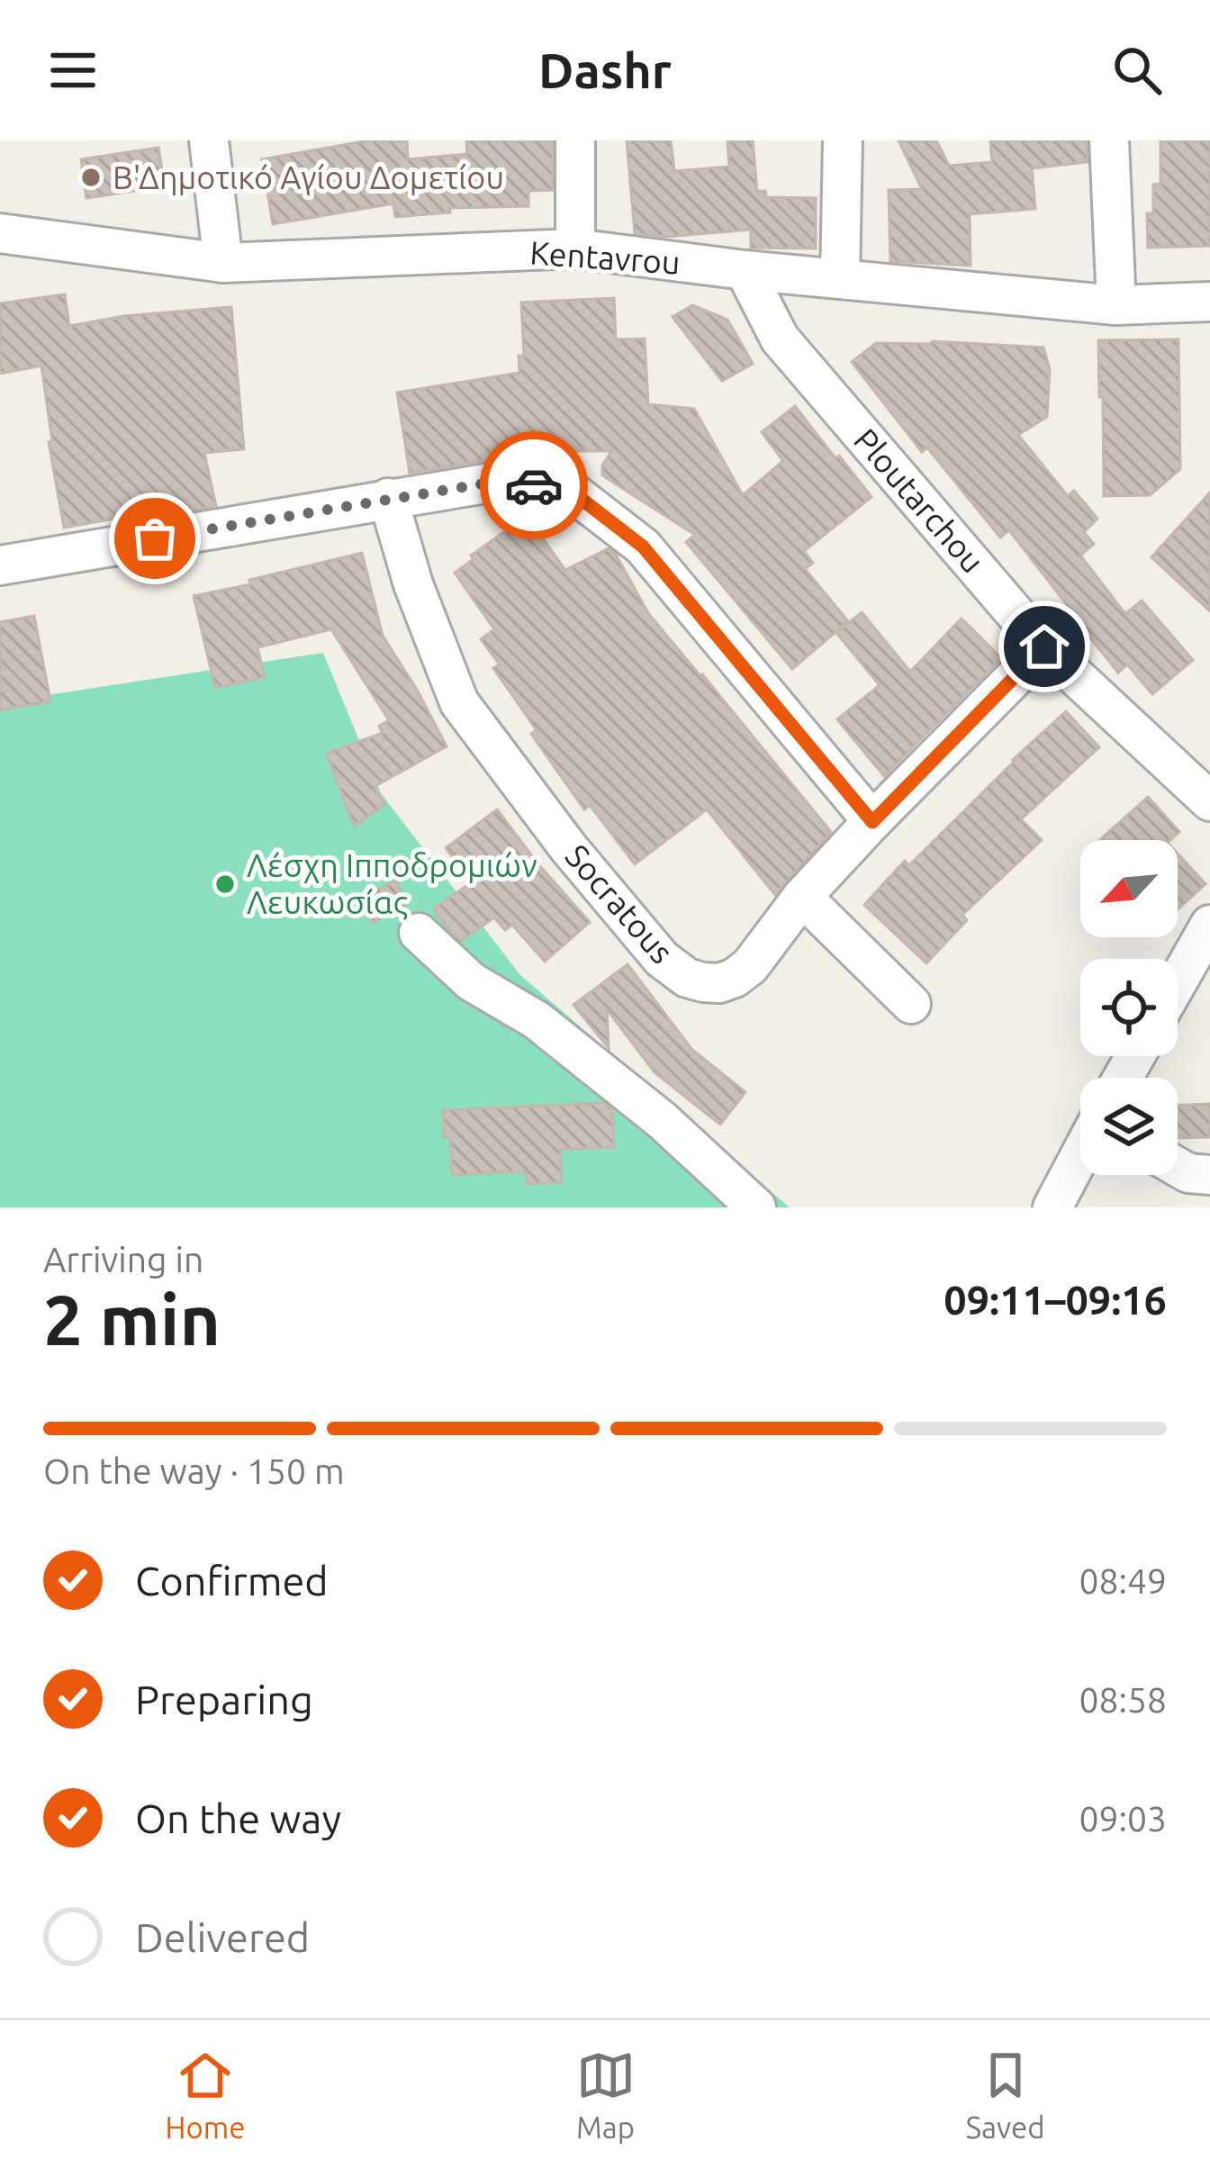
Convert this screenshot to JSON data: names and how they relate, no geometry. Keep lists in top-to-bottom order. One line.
{"streets":{"street":["Kentavrou","Ploutarchou","Socratous"]},"crossings":[["Kentavrou","Ploutarchou"],["Ploutarchou","Socratous"]],"places":["Β'Δημοτικό Αγίου Δομετίου","Λέσχη Ιπποδρομιών Λευκωσίας"],"north":"bottom left","page":{"header":"Dashr","heading":["2 min","Arriving in","09:11–09:16"],"bar":"On the way · 150 m","list":[["Confirmed","08:49"],["Preparing","08:58"],["On the way","09:03"],"Delivered"],"tabs":["Home","Map","Saved"]}}
